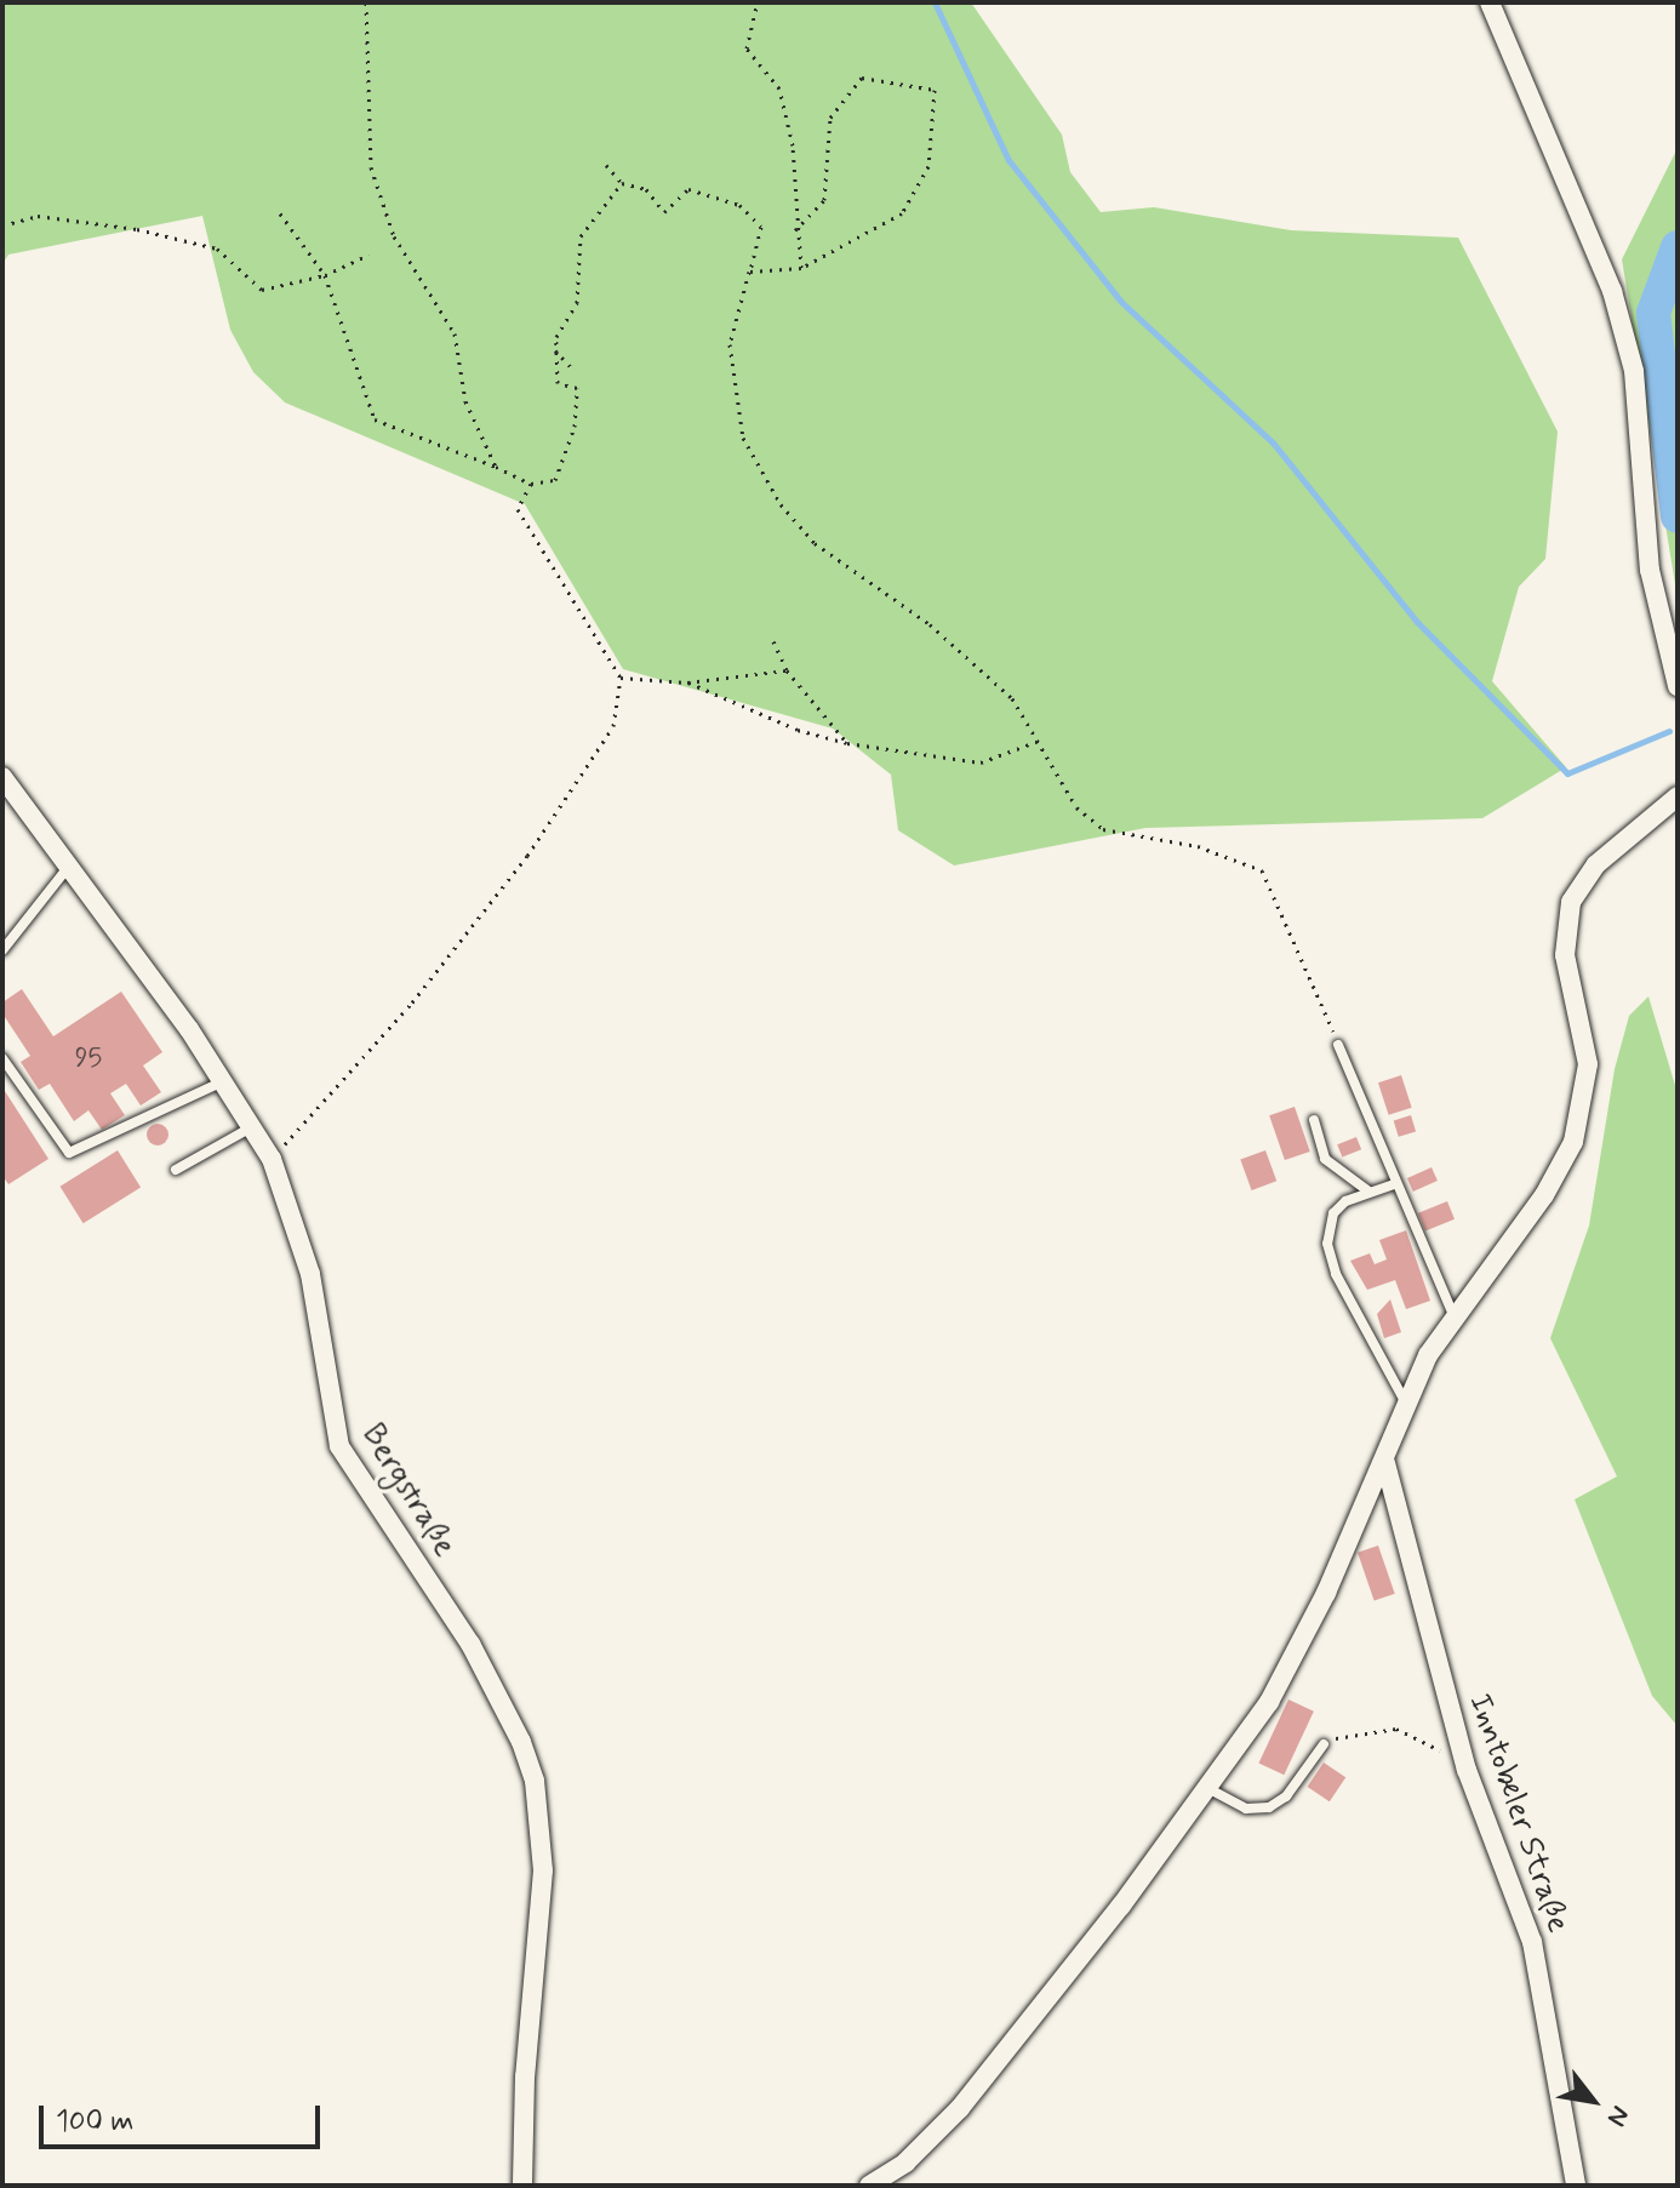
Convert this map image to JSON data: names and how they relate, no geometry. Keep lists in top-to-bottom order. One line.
{"streets":{"street":["Bergstraße","Inntobeler Straße"]},"house_numbers":["95"],"scale_bar":"100 m","north":"bottom right"}
